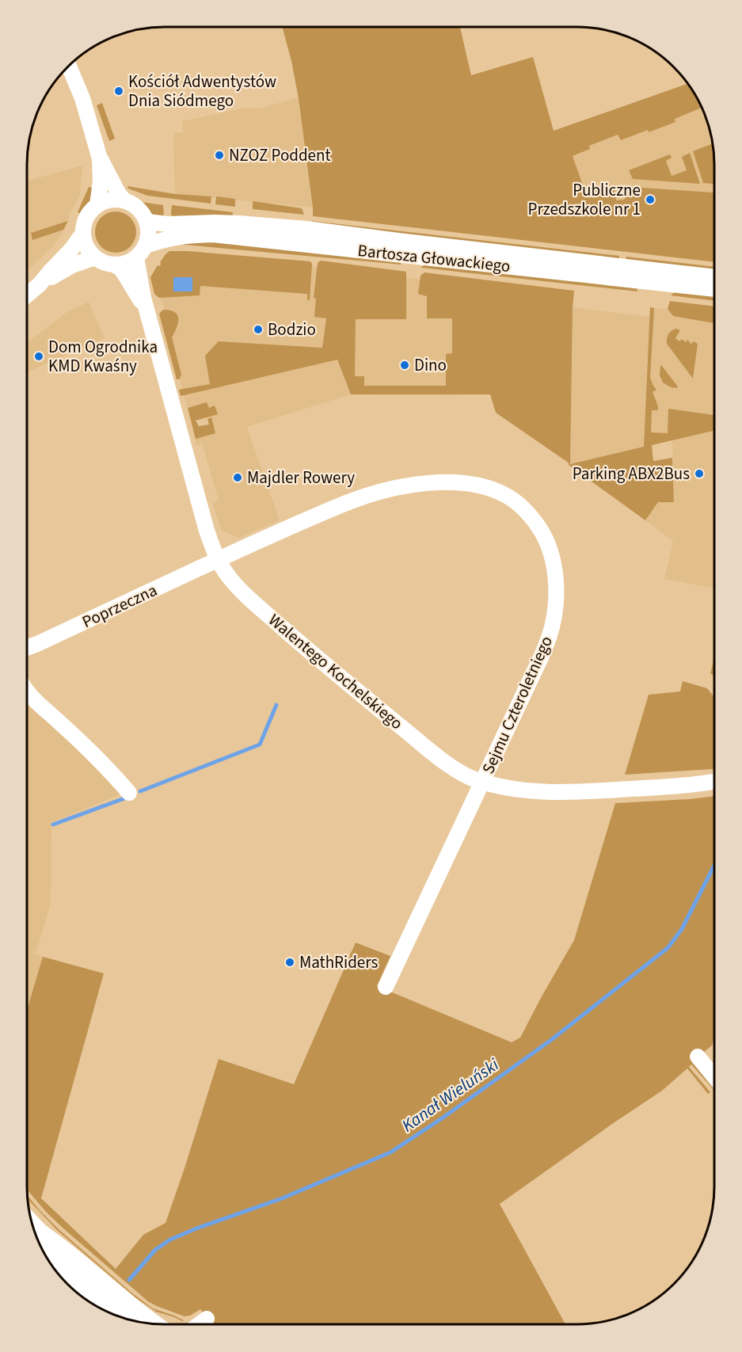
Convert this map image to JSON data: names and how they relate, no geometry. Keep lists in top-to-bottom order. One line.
{"streets":{"street":["Bartosza Głowackiego","Poprzeczna","Walentego Kochelskiego","Sejmu Czteroletniego"]},"crossings":[["Bartosza Głowackiego","Walentego Kochelskiego"],["Poprzeczna","Walentego Kochelskiego"],["Poprzeczna","Sejmu Czteroletniego"],["Walentego Kochelskiego","Sejmu Czteroletniego"]],"water":["Kanał Wieluński"],"places":["Kościół Adwentystów Dnia Siódmego","NZOZ Poddent","Publiczne Przedszkole nr 1","Bodzio","Dom Ogrodnika KMD Kwaśny","Dino","Parking ABX2Bus","Majdler Rowery","MathRiders"]}
